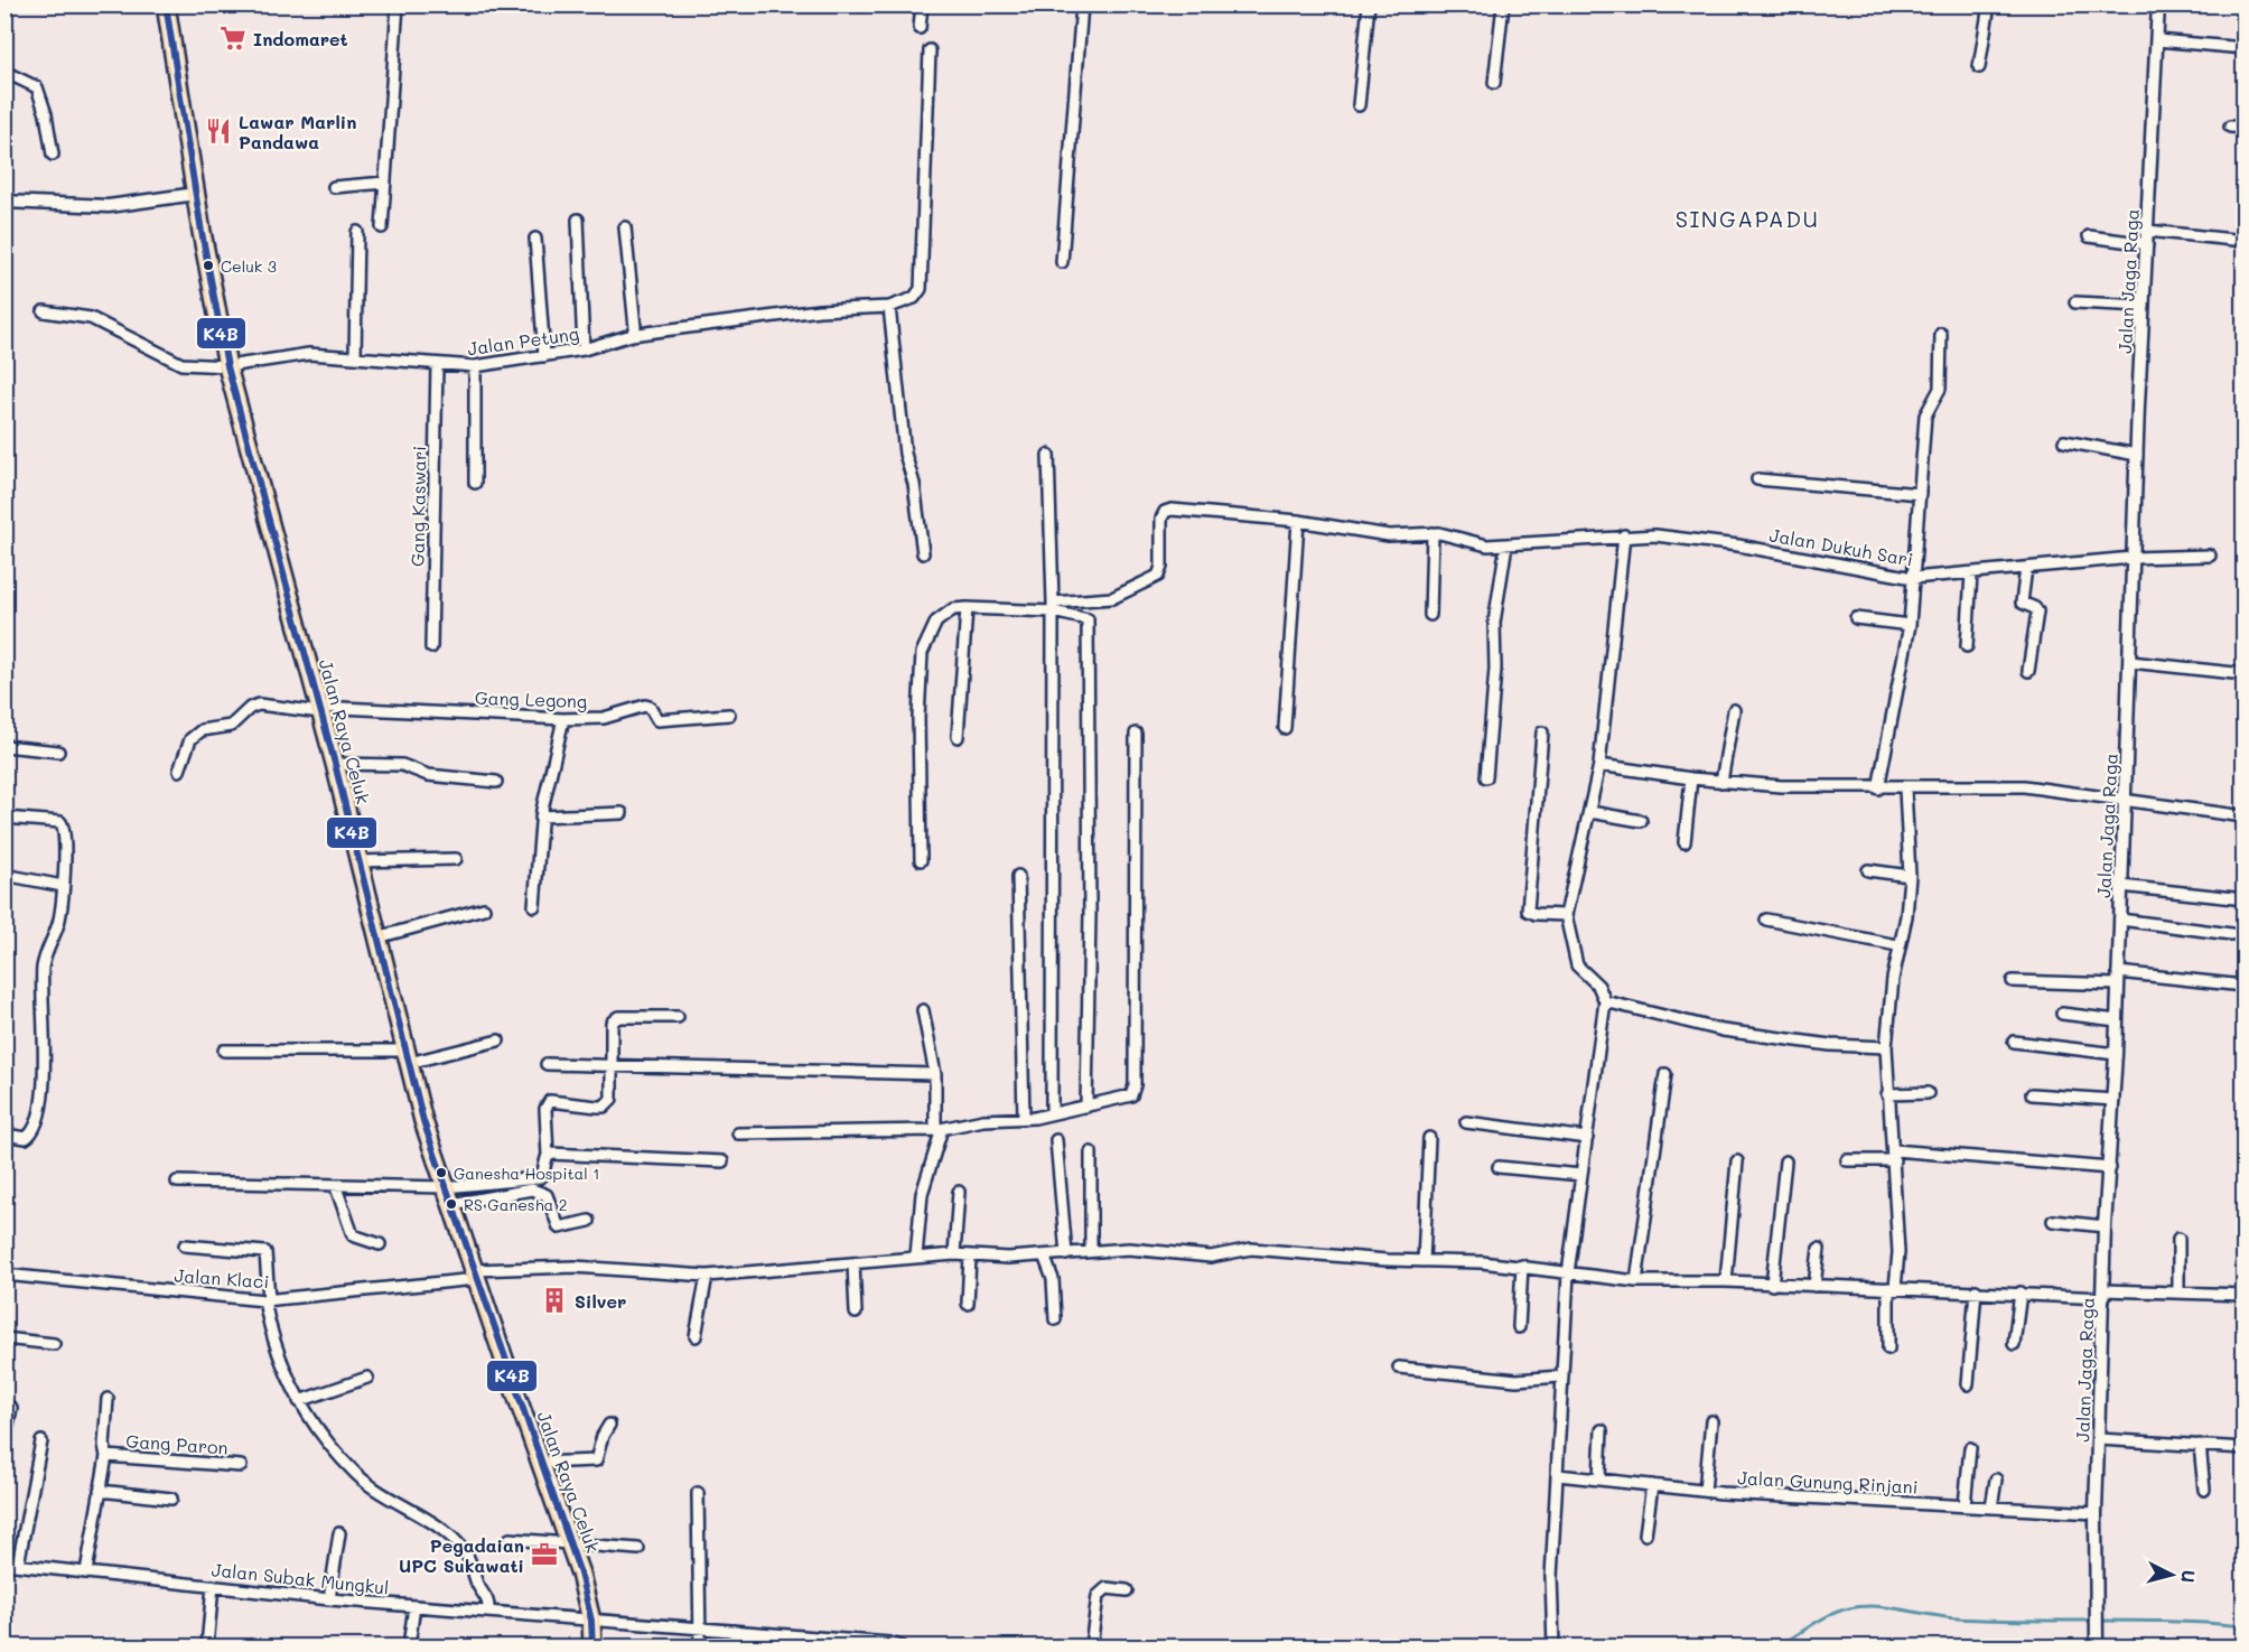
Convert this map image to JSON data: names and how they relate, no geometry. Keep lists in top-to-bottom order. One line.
{"streets":{"highway":["Jalan Raya Celuk"],"street":["Jalan Jaga Raga","Jalan Petung","Gang Kaswari","Jalan Dukuh Sari","Gang Legong","Jalan Klaci","Gang Paron","Jalan Gunung Rinjani","Jalan Subak Mungkul"]},"crossings":[["Jalan Jaga Raga","Jalan Dukuh Sari"],["Jalan Jaga Raga","Jalan Klaci"],["Jalan Jaga Raga","Jalan Gunung Rinjani"],["Jalan Petung","Gang Kaswari"],["Jalan Petung","Jalan Raya Celuk"],["Gang Legong","Jalan Raya Celuk"],["Jalan Raya Celuk","Jalan Klaci"],["Jalan Raya Celuk","Jalan Subak Mungkul"],["Gang Paron","Jalan Subak Mungkul"]],"districts":["SINGAPADU"],"places":{"supermarket":["Indomaret"],"restaurant":["Lawar Marlin Pandawa"],"other":["Celuk 3","Ganesha Hospital 1","RS Ganesha 2"],"building":["Silver"],"office":["Pegadaian UPC Sukawati"]},"lines":["transit line K4B"],"north":"right"}
